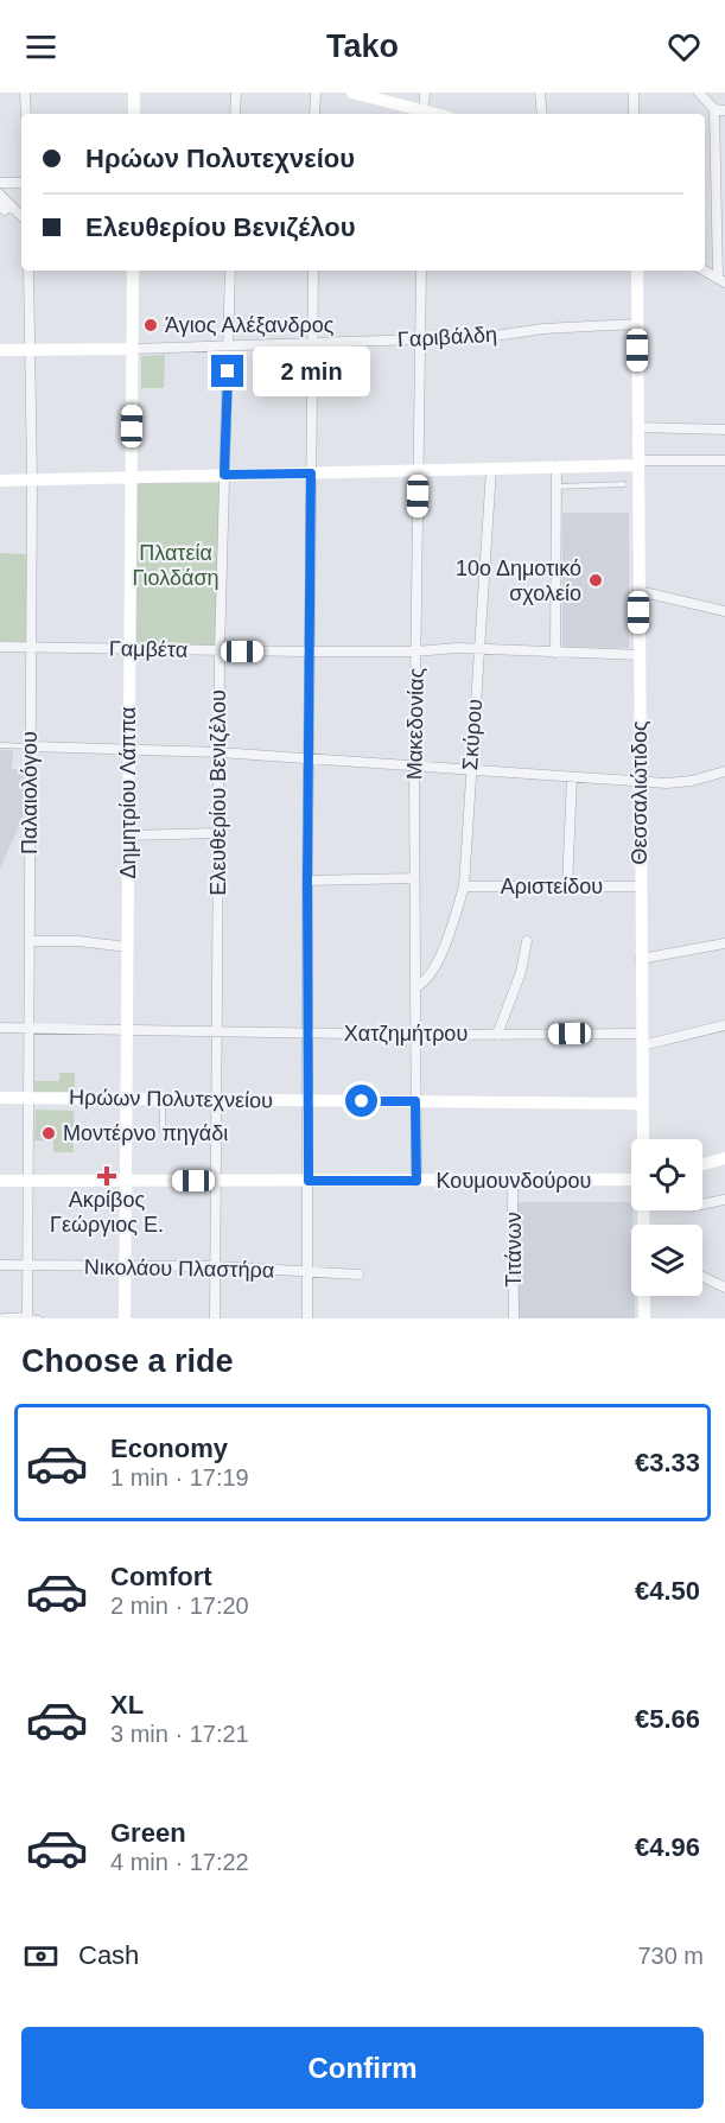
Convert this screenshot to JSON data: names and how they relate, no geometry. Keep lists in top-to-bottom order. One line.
{"streets":{"street":["Γαριβάλδη","Γαμβέτα","Μακεδονίας","Σκύρου","Παλαιολόγου","Δημητρίου Λάππα","Ελευθερίου Βενιζέλου","Θεσσαλιώτιδος","Αριστείδου","Χατζημήτρου","Ηρώων Πολυτεχνείου","Κουμουνδούρου","Τιτάνων","Νικολάου Πλαστήρα"]},"crossings":[["Γαριβάλδη","Μακεδονίας"],["Γαριβάλδη","Παλαιολόγου"],["Γαριβάλδη","Δημητρίου Λάππα"],["Γαριβάλδη","Ελευθερίου Βενιζέλου"],["Γαριβάλδη","Θεσσαλιώτιδος"],["Γαμβέτα","Μακεδονίας"],["Γαμβέτα","Σκύρου"],["Γαμβέτα","Παλαιολόγου"],["Γαμβέτα","Δημητρίου Λάππα"],["Γαμβέτα","Ελευθερίου Βενιζέλου"],["Γαμβέτα","Θεσσαλιώτιδος"],["Μακεδονίας","Σκύρου"],["Μακεδονίας","Χατζημήτρου"],["Μακεδονίας","Ηρώων Πολυτεχνείου"],["Μακεδονίας","Κουμουνδούρου"],["Σκύρου","Αριστείδου"],["Παλαιολόγου","Χατζημήτρου"],["Παλαιολόγου","Ηρώων Πολυτεχνείου"],["Παλαιολόγου","Κουμουνδούρου"],["Παλαιολόγου","Νικολάου Πλαστήρα"],["Δημητρίου Λάππα","Χατζημήτρου"],["Δημητρίου Λάππα","Ηρώων Πολυτεχνείου"],["Δημητρίου Λάππα","Κουμουνδούρου"],["Δημητρίου Λάππα","Νικολάου Πλαστήρα"],["Ελευθερίου Βενιζέλου","Χατζημήτρου"],["Ελευθερίου Βενιζέλου","Ηρώων Πολυτεχνείου"],["Ελευθερίου Βενιζέλου","Κουμουνδούρου"],["Ελευθερίου Βενιζέλου","Νικολάου Πλαστήρα"],["Θεσσαλιώτιδος","Αριστείδου"],["Θεσσαλιώτιδος","Χατζημήτρου"],["Θεσσαλιώτιδος","Ηρώων Πολυτεχνείου"],["Κουμουνδούρου","Τιτάνων"]],"parks":["Πλατεία Γιολδάση"],"places":{"other":["Άγιος Αλέξανδρος","10ο Δημοτικό σχολείο","Μοντέρνο πηγάδι"],"health":["Ακρίβος Γεώργιος Ε."]},"page":{"header":"Tako","banner":["Ηρώων Πολυτεχνείου","Ελευθερίου Βενιζέλου"],"bubble":"2 min","heading":"Choose a ride","list":[{"name":"Economy","note":"1 min · 17:19","value":"€3.33"},{"name":"Comfort","note":"2 min · 17:20","value":"€4.50"},{"name":"XL","note":"3 min · 17:21","value":"€5.66"},{"name":"Green","note":"4 min · 17:22","value":"€4.96"}],"pay":["Cash","730 m"],"buttons":"Confirm"}}
